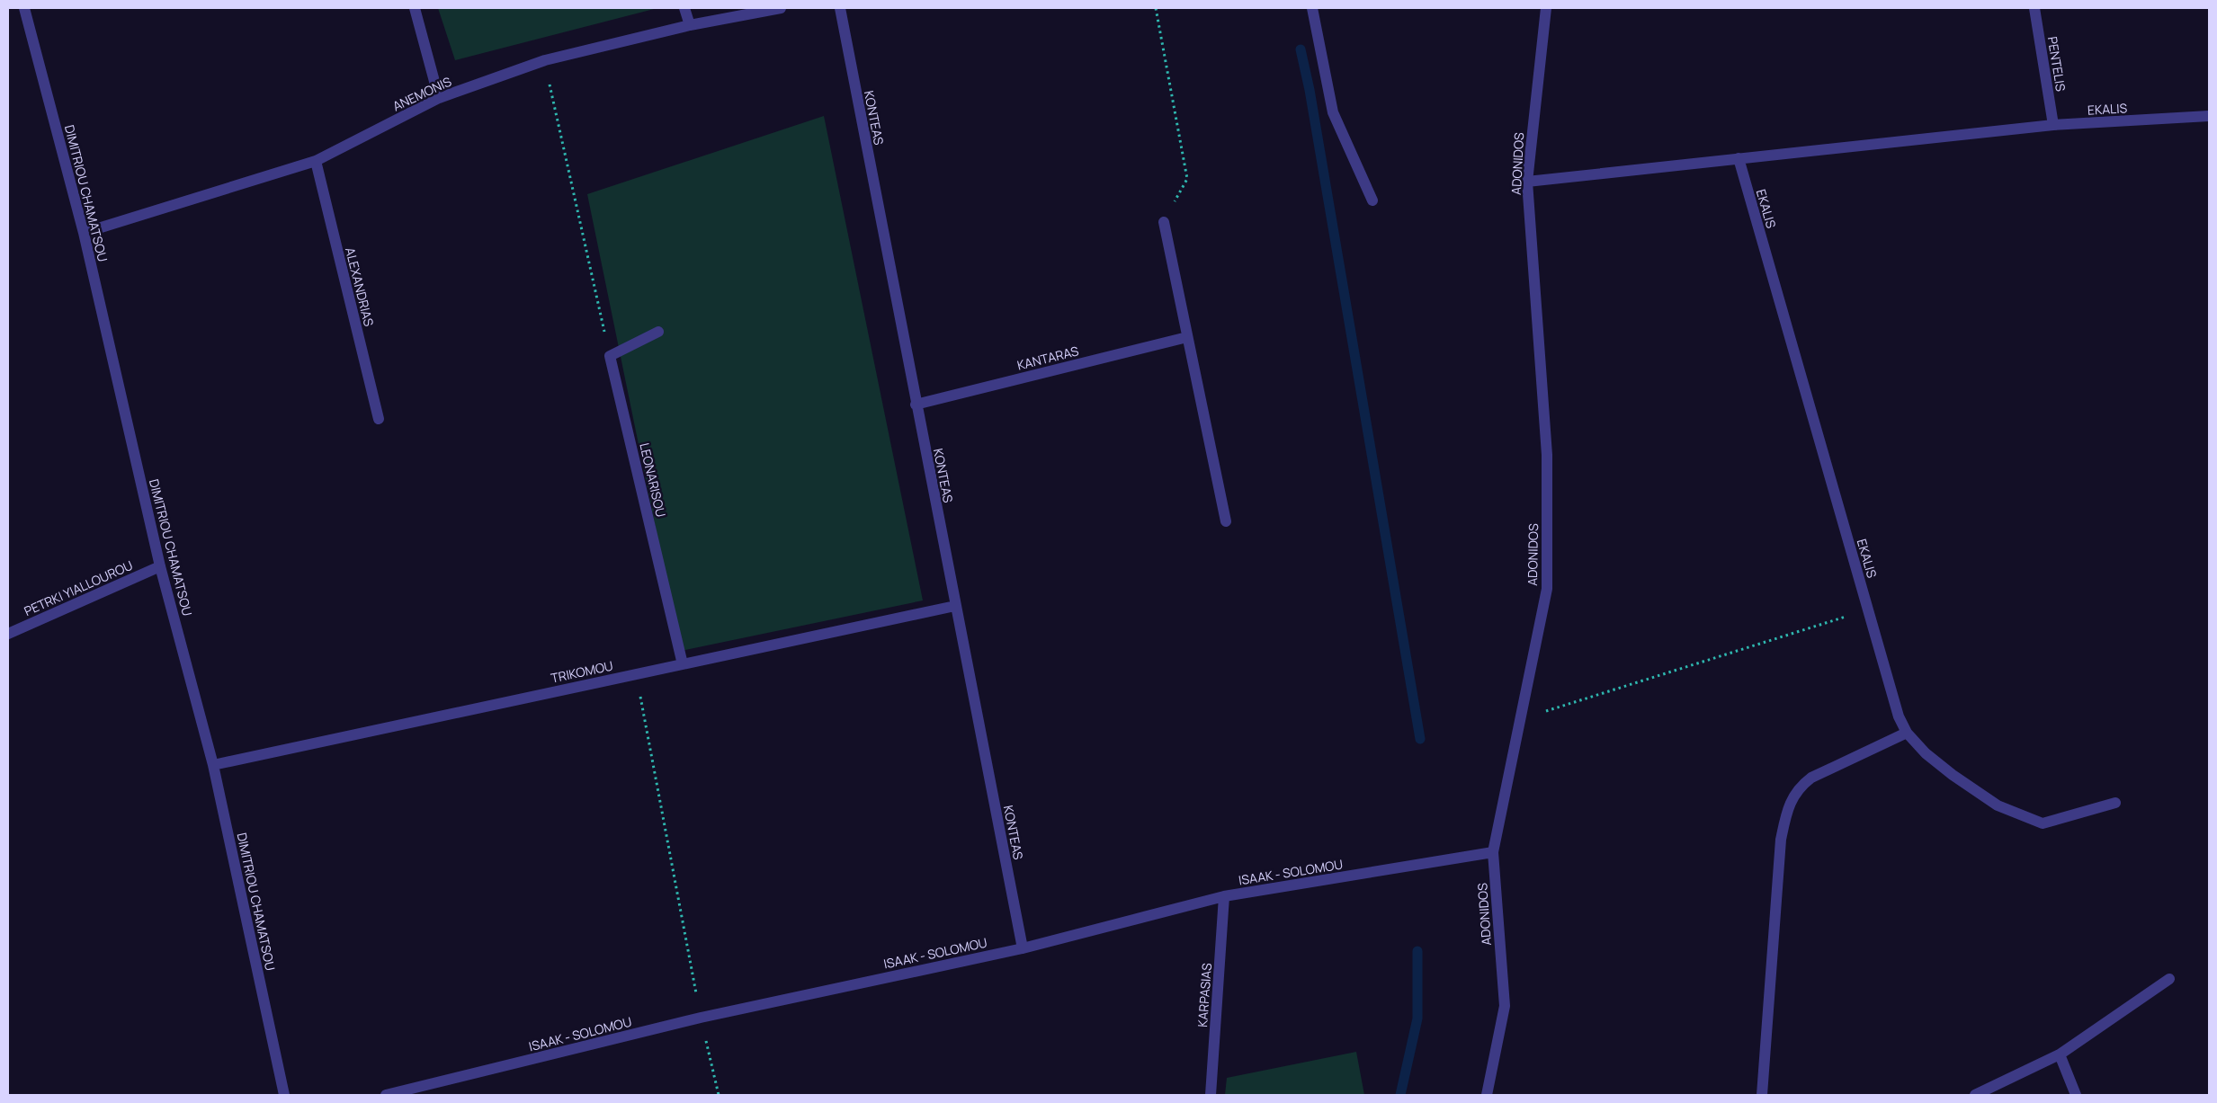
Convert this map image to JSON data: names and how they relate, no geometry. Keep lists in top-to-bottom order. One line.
{"streets":{"street":["PENTELIS","ANEMONIS","EKALIS","KONTEAS","ADONIDOS","DIMITRIOU CHAMATSOU","ALEXANDRIAS","KANTARAS","LEONARISOU","PETRKI YIALLOUROU","TRIKOMOU","ISAAK - SOLOMOU","KARPASIAS"]},"crossings":[["PENTELIS","EKALIS"],["ANEMONIS","DIMITRIOU CHAMATSOU"],["ANEMONIS","ALEXANDRIAS"],["EKALIS","ADONIDOS"],["KONTEAS","KANTARAS"],["KONTEAS","TRIKOMOU"],["KONTEAS","ISAAK - SOLOMOU"],["ADONIDOS","ISAAK - SOLOMOU"],["DIMITRIOU CHAMATSOU","PETRKI YIALLOUROU"],["DIMITRIOU CHAMATSOU","TRIKOMOU"],["LEONARISOU","TRIKOMOU"],["ISAAK - SOLOMOU","KARPASIAS"]]}
